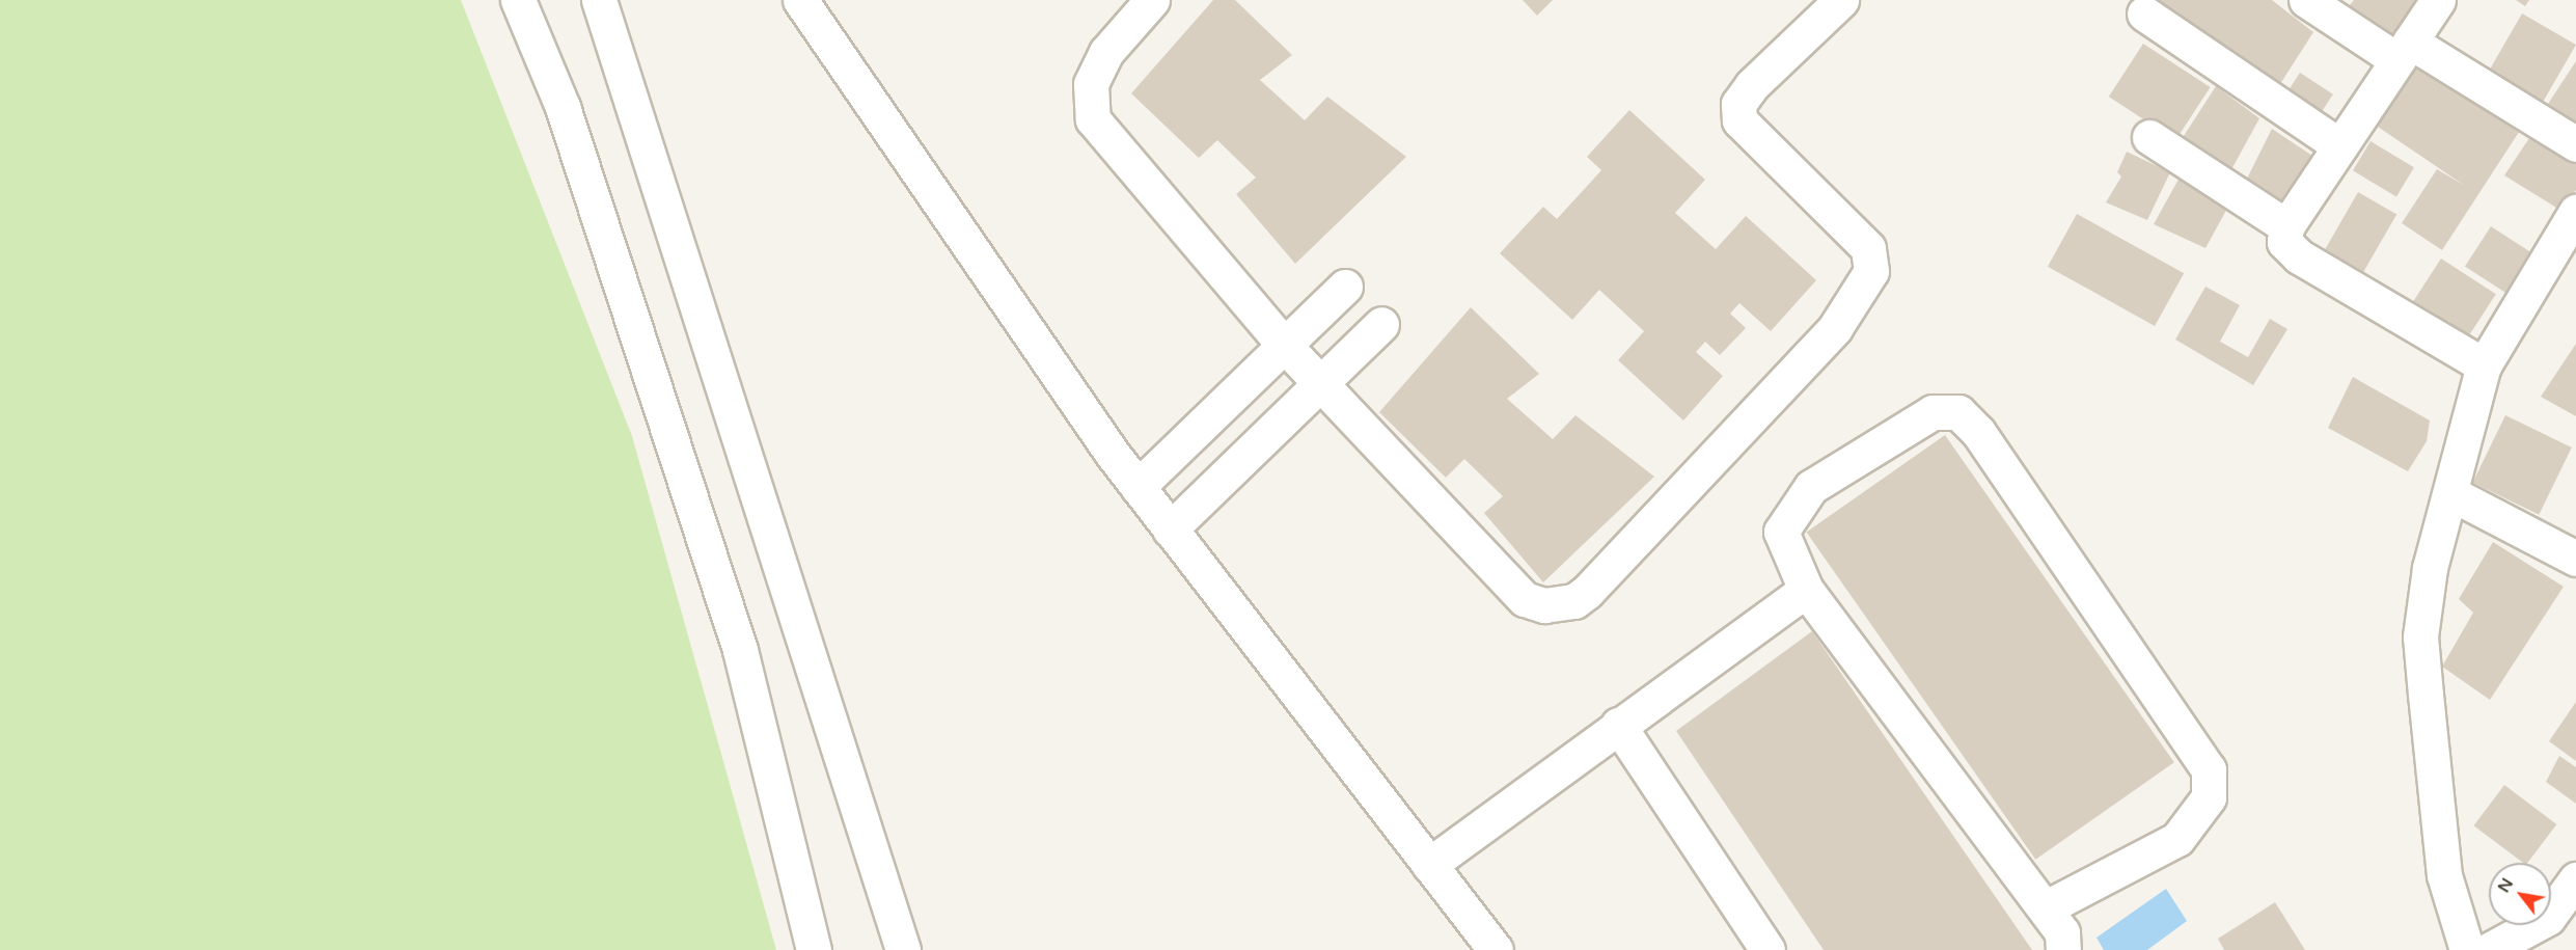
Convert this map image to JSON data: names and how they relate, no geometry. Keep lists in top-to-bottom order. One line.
{"north":"top left"}
